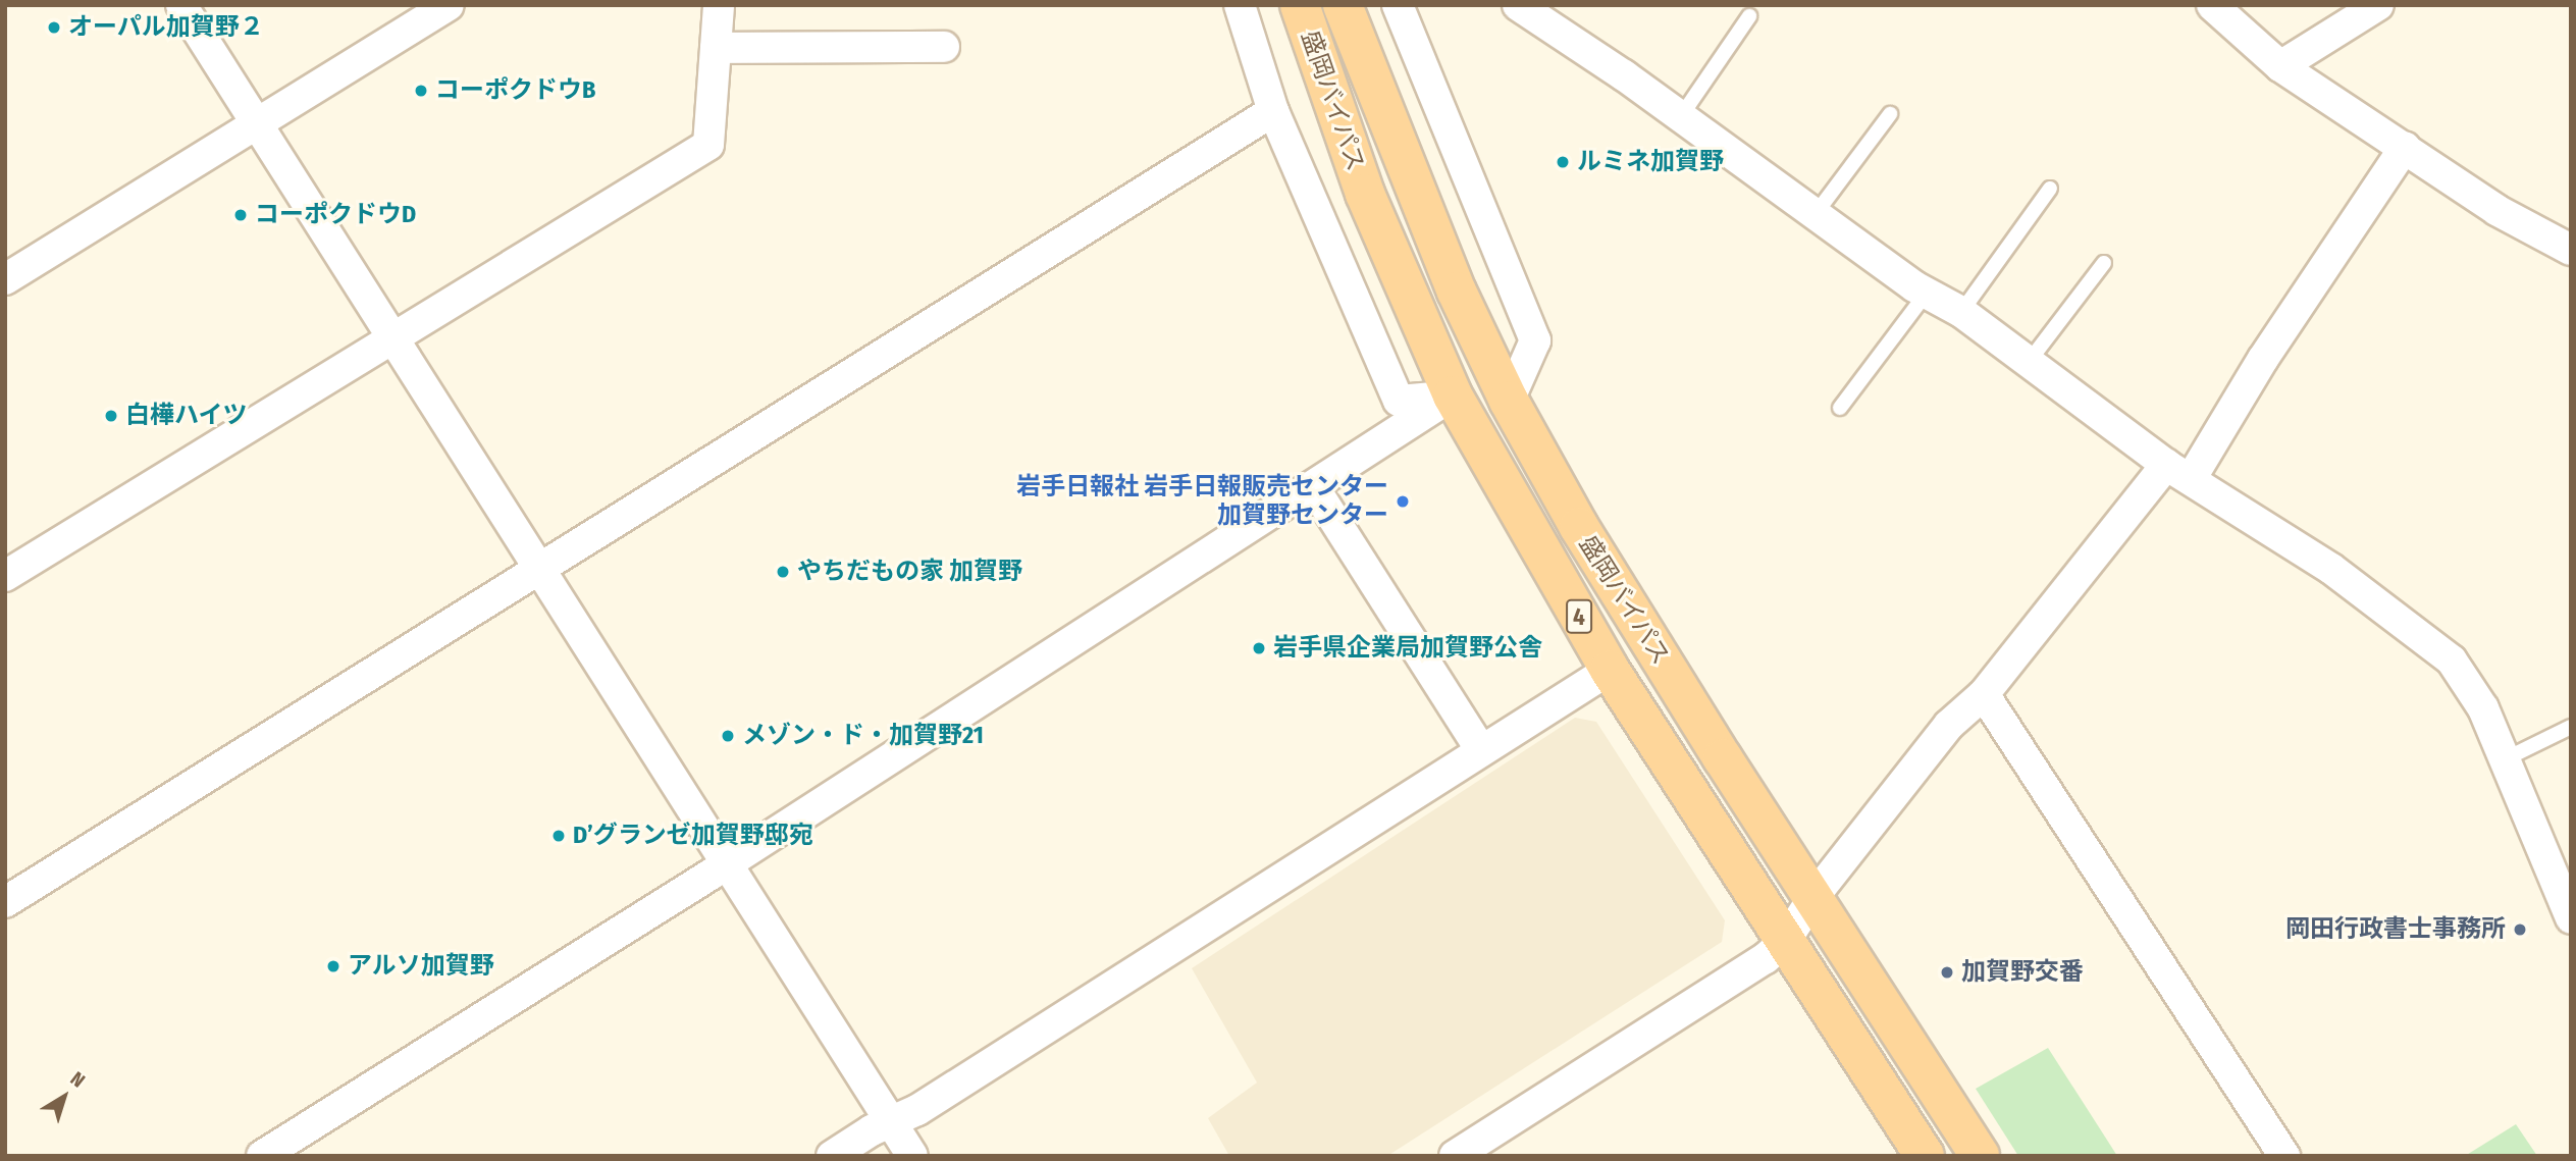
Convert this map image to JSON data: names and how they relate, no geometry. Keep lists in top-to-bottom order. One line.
{"streets":{"highway":["盛岡バイパス","4"]},"places":["オーパル加賀野２","コーポクドウB","ルミネ加賀野","コーポクドウD","白樺ハイツ","岩手日報社 岩手日報販売センター 加賀野センター","やちだもの家 加賀野","岩手県企業局加賀野公舎","メゾン・ド・加賀野21","D’グランゼ加賀野邸宛","岡田行政書士事務所","アルソ加賀野","加賀野交番"],"north":"top right"}
